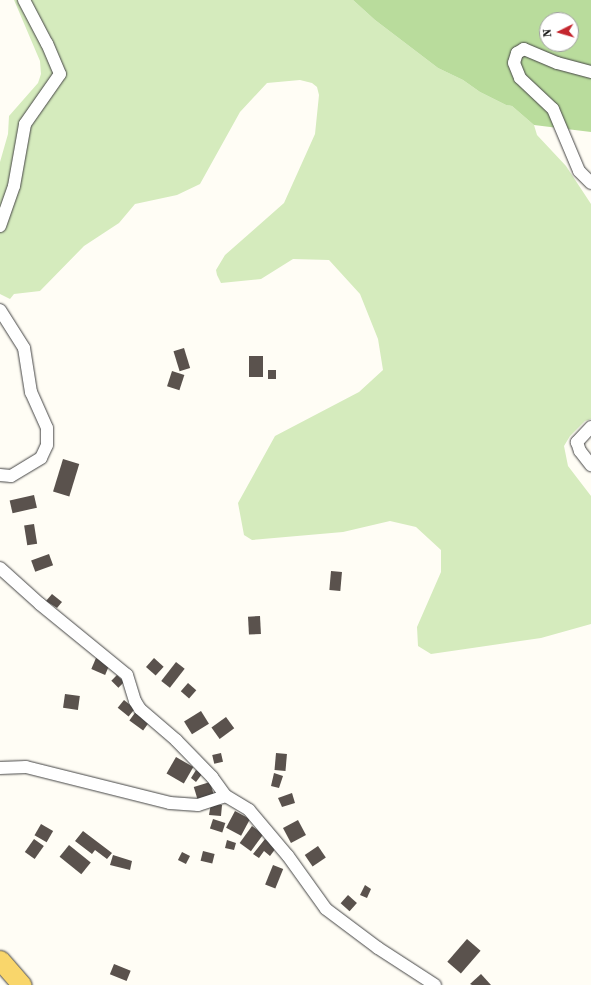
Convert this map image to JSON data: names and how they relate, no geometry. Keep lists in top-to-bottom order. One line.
{"north":"left"}
